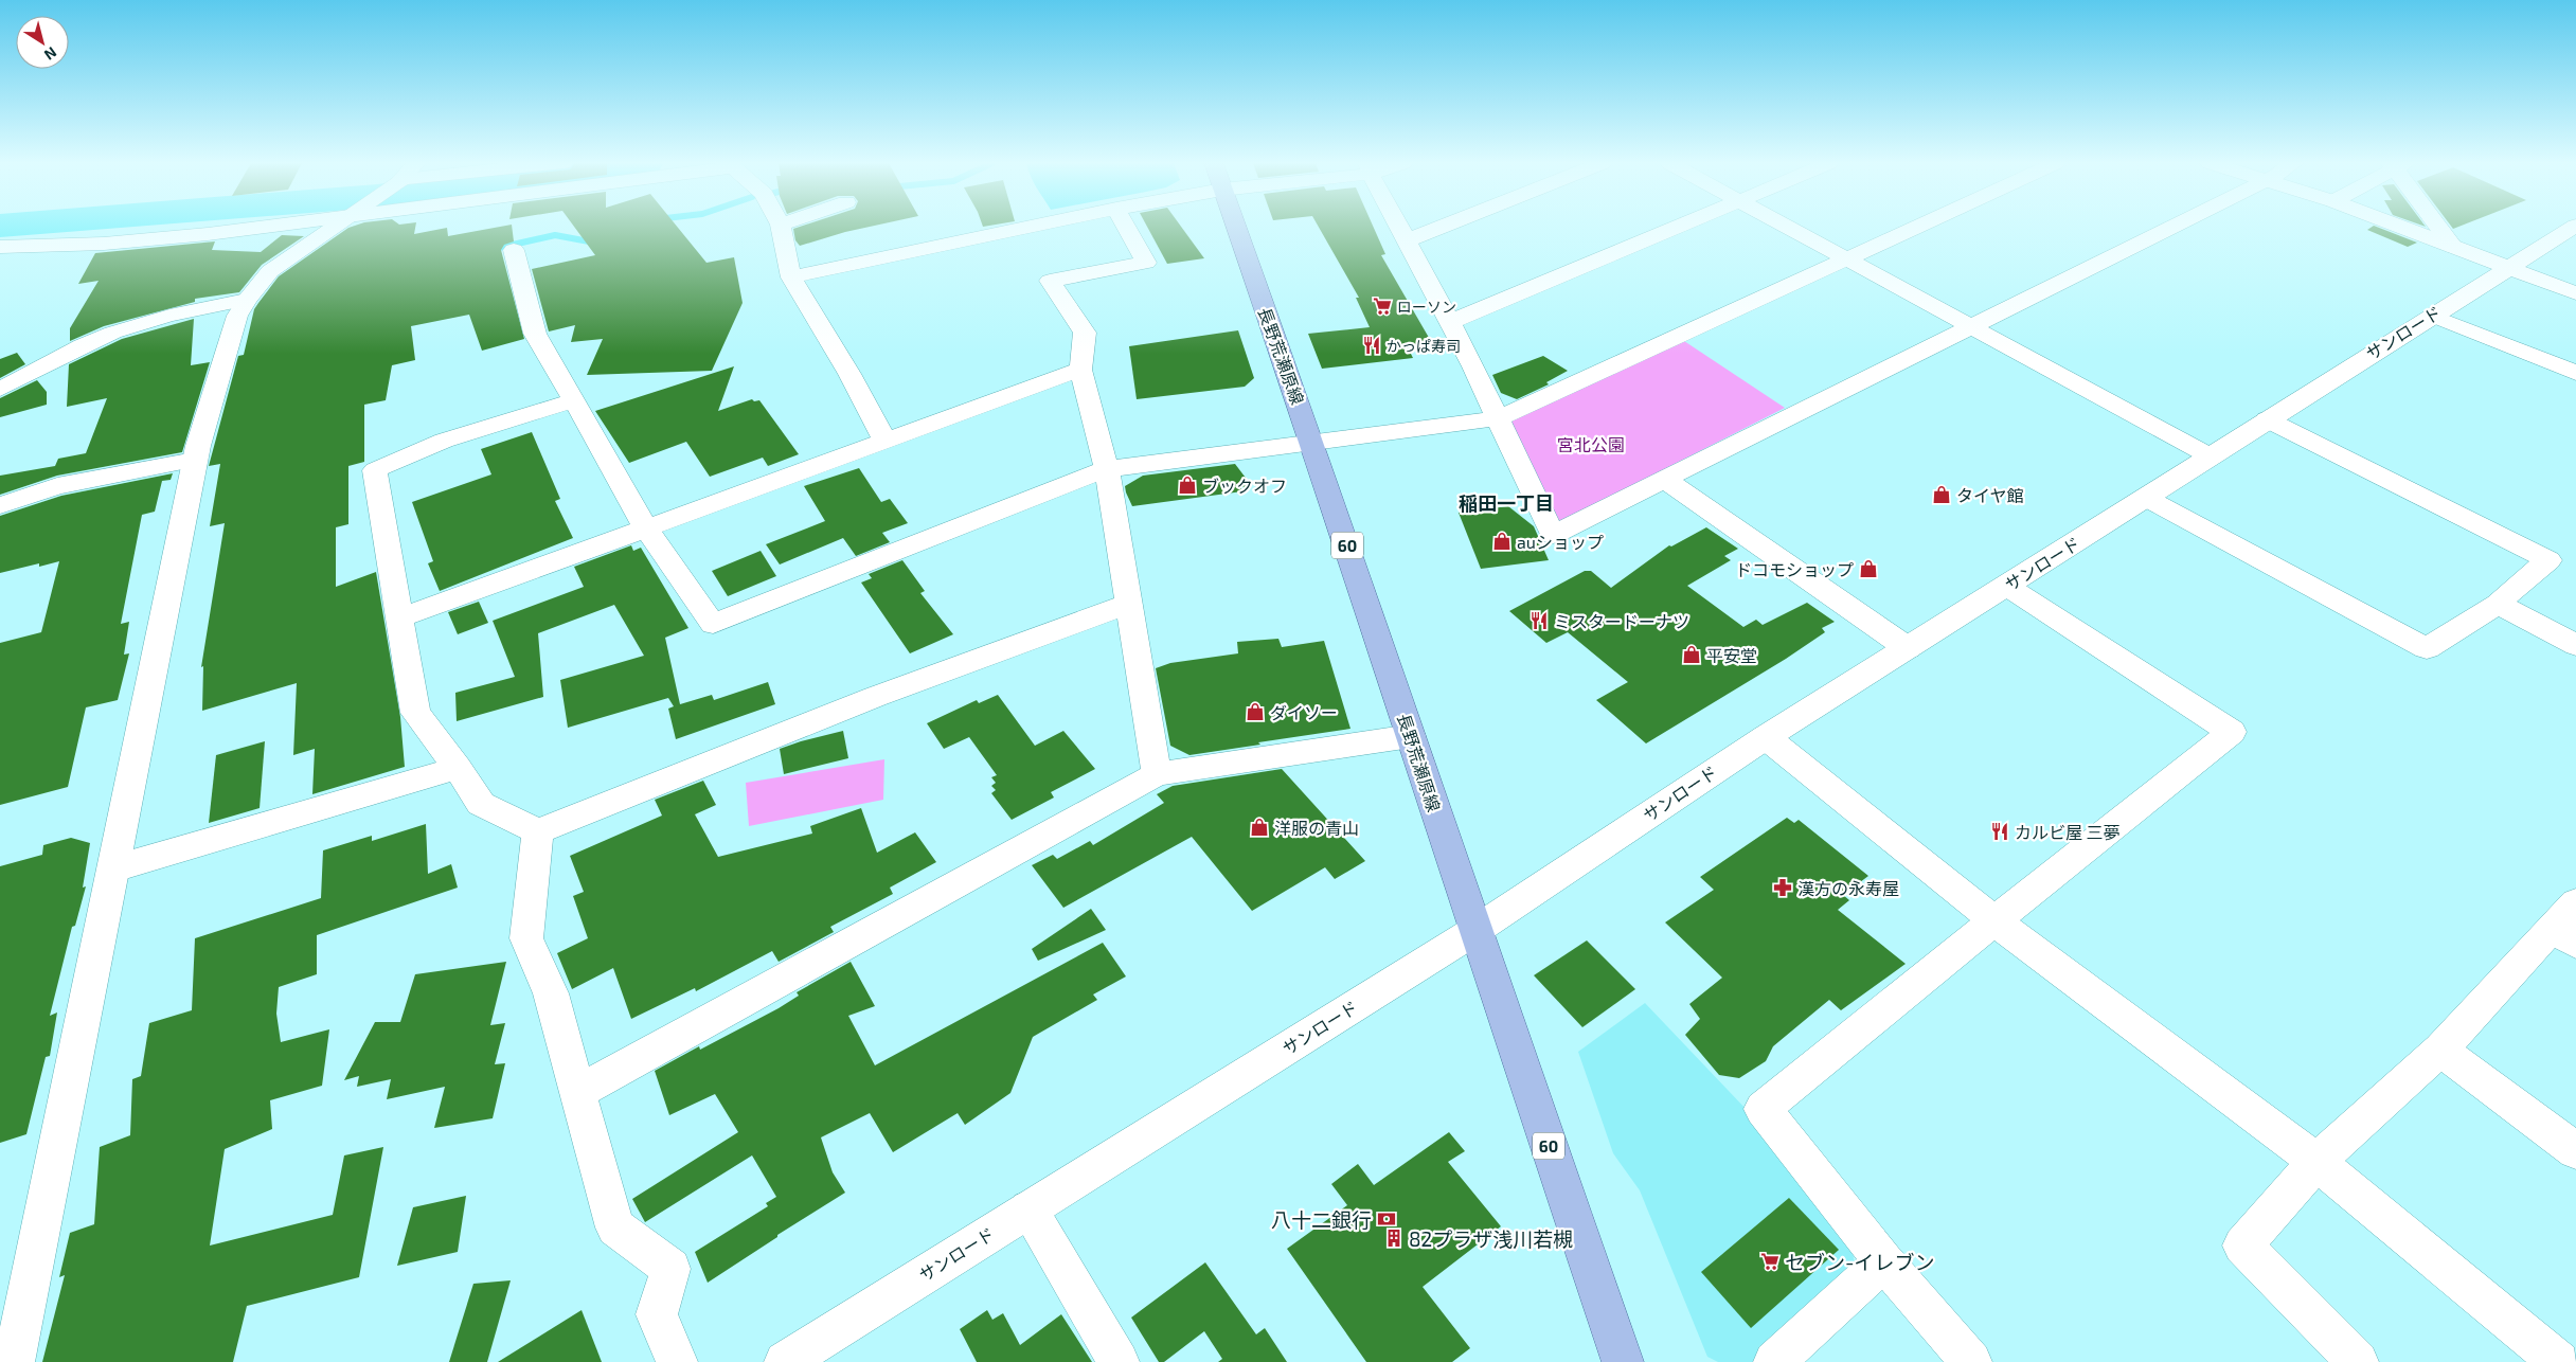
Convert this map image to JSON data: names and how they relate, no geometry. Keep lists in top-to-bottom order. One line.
{"streets":{"main road":["長野荒瀬原線","60"],"street":["サンロード"]},"crossings":[["サンロード","長野荒瀬原線"]],"districts":["稲田一丁目"],"parks":["宮北公園"],"places":{"supermarket":["ローソン","セブン-イレブン"],"restaurant":["かっぱ寿司","ミスタードーナツ","カルビ屋 三夢"],"shop":["ブックオフ","タイヤ館","auショップ","ドコモショップ","平安堂","ダイソー","洋服の青山"],"pharmacy":["漢方の永寿屋"],"bank":["八十二銀行"],"building":["82プラザ浅川若槻"]},"north":"bottom right"}
